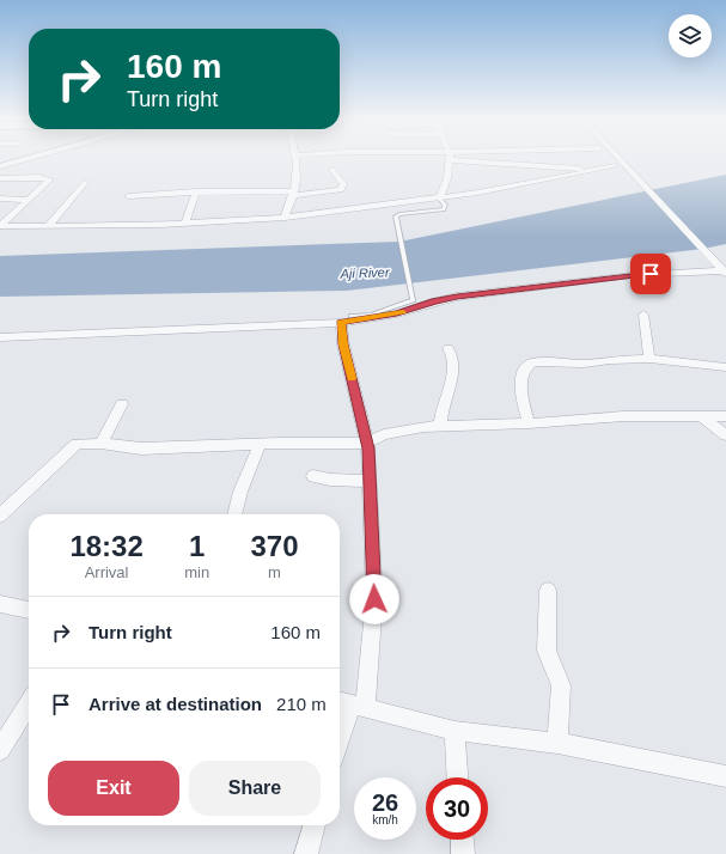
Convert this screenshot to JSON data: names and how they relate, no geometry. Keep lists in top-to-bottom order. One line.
{"water":["Aji River"],"page":{"turn":["160 m","Turn right"],"eta":["18:32","Arrival","1","min","370","m"],"list":[{"name":"Turn right","value":"160 m"},{"name":"Arrive at destination","value":"210 m"}],"buttons":["Exit","Share"],"speed":"26 km/h","limit":"30"}}
